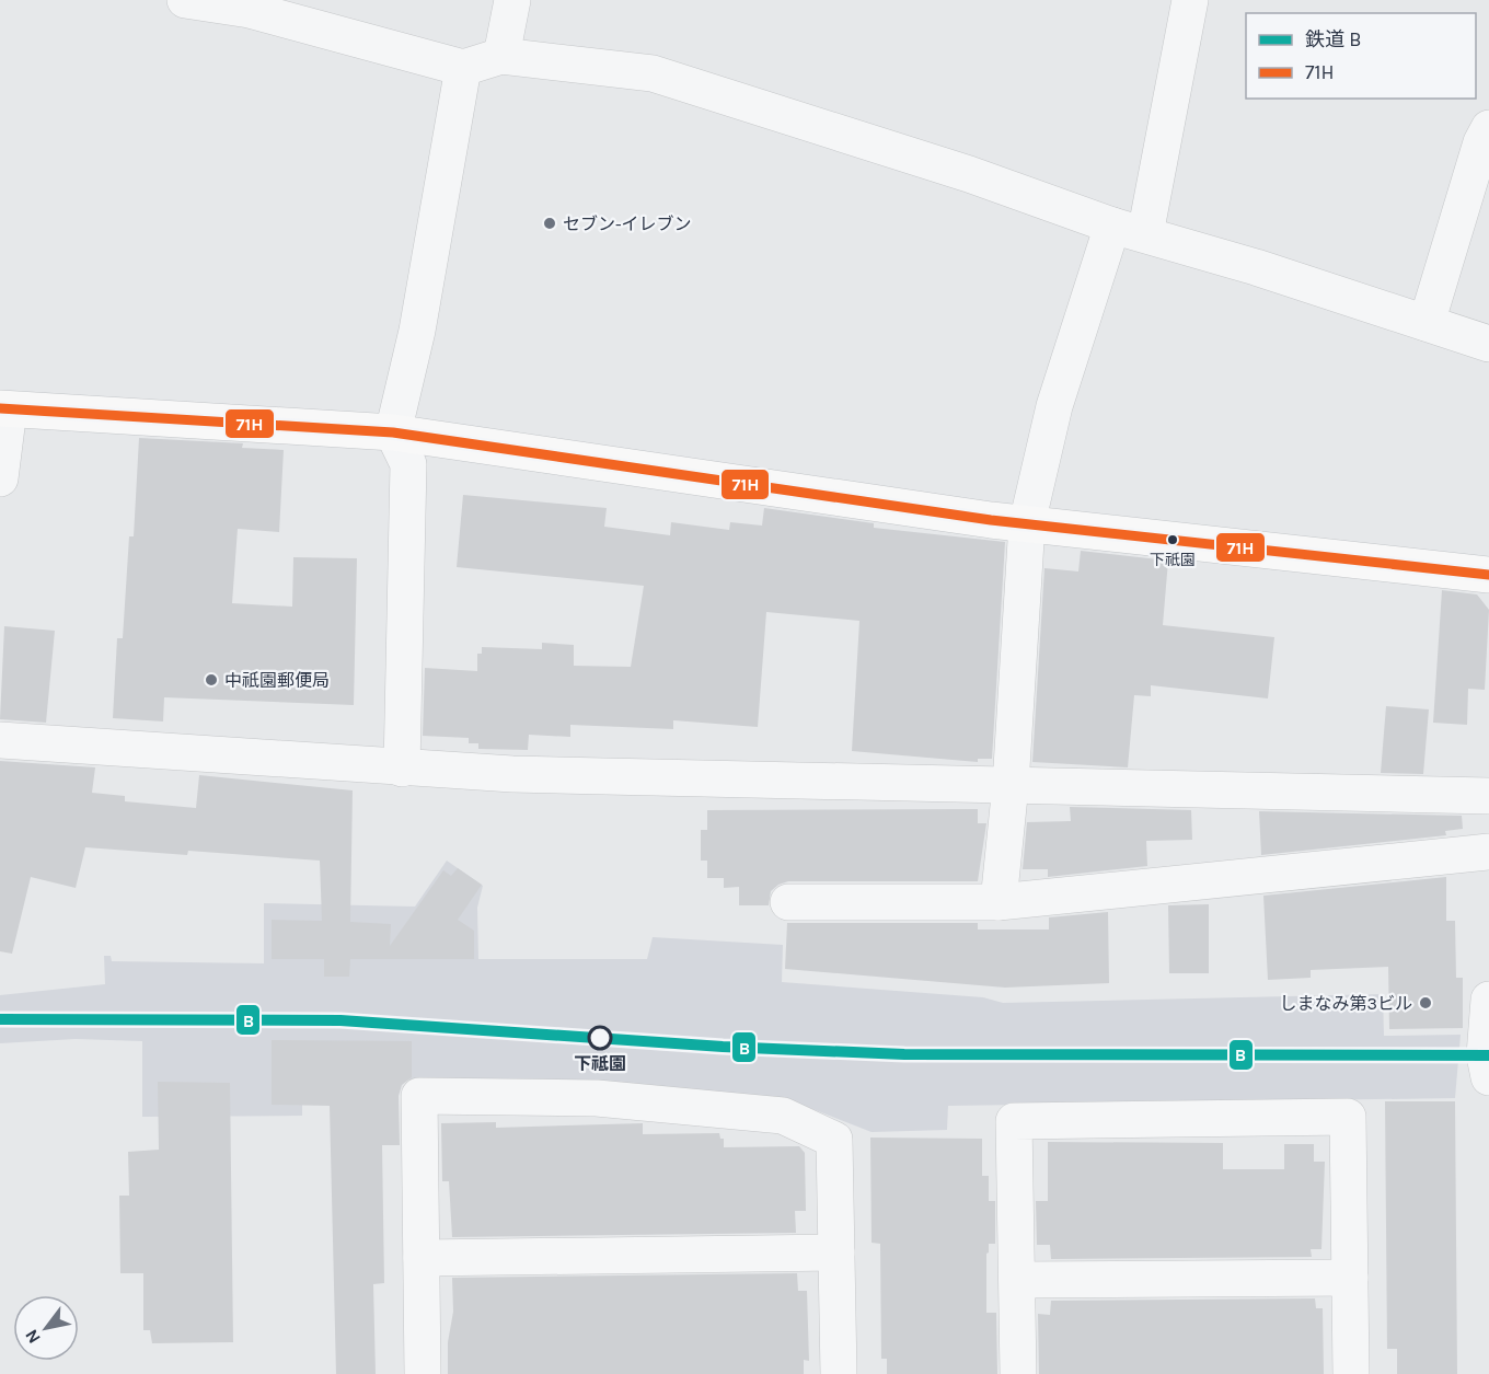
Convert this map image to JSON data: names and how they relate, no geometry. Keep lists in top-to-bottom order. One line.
{"places":["セブン-イレブン","下祇園","中祇園郵便局","しまなみ第3ビル","下祗園"],"lines":["transit line 71H","rail line B"],"legend":["鉄道 B","71H"],"north":"bottom left"}
